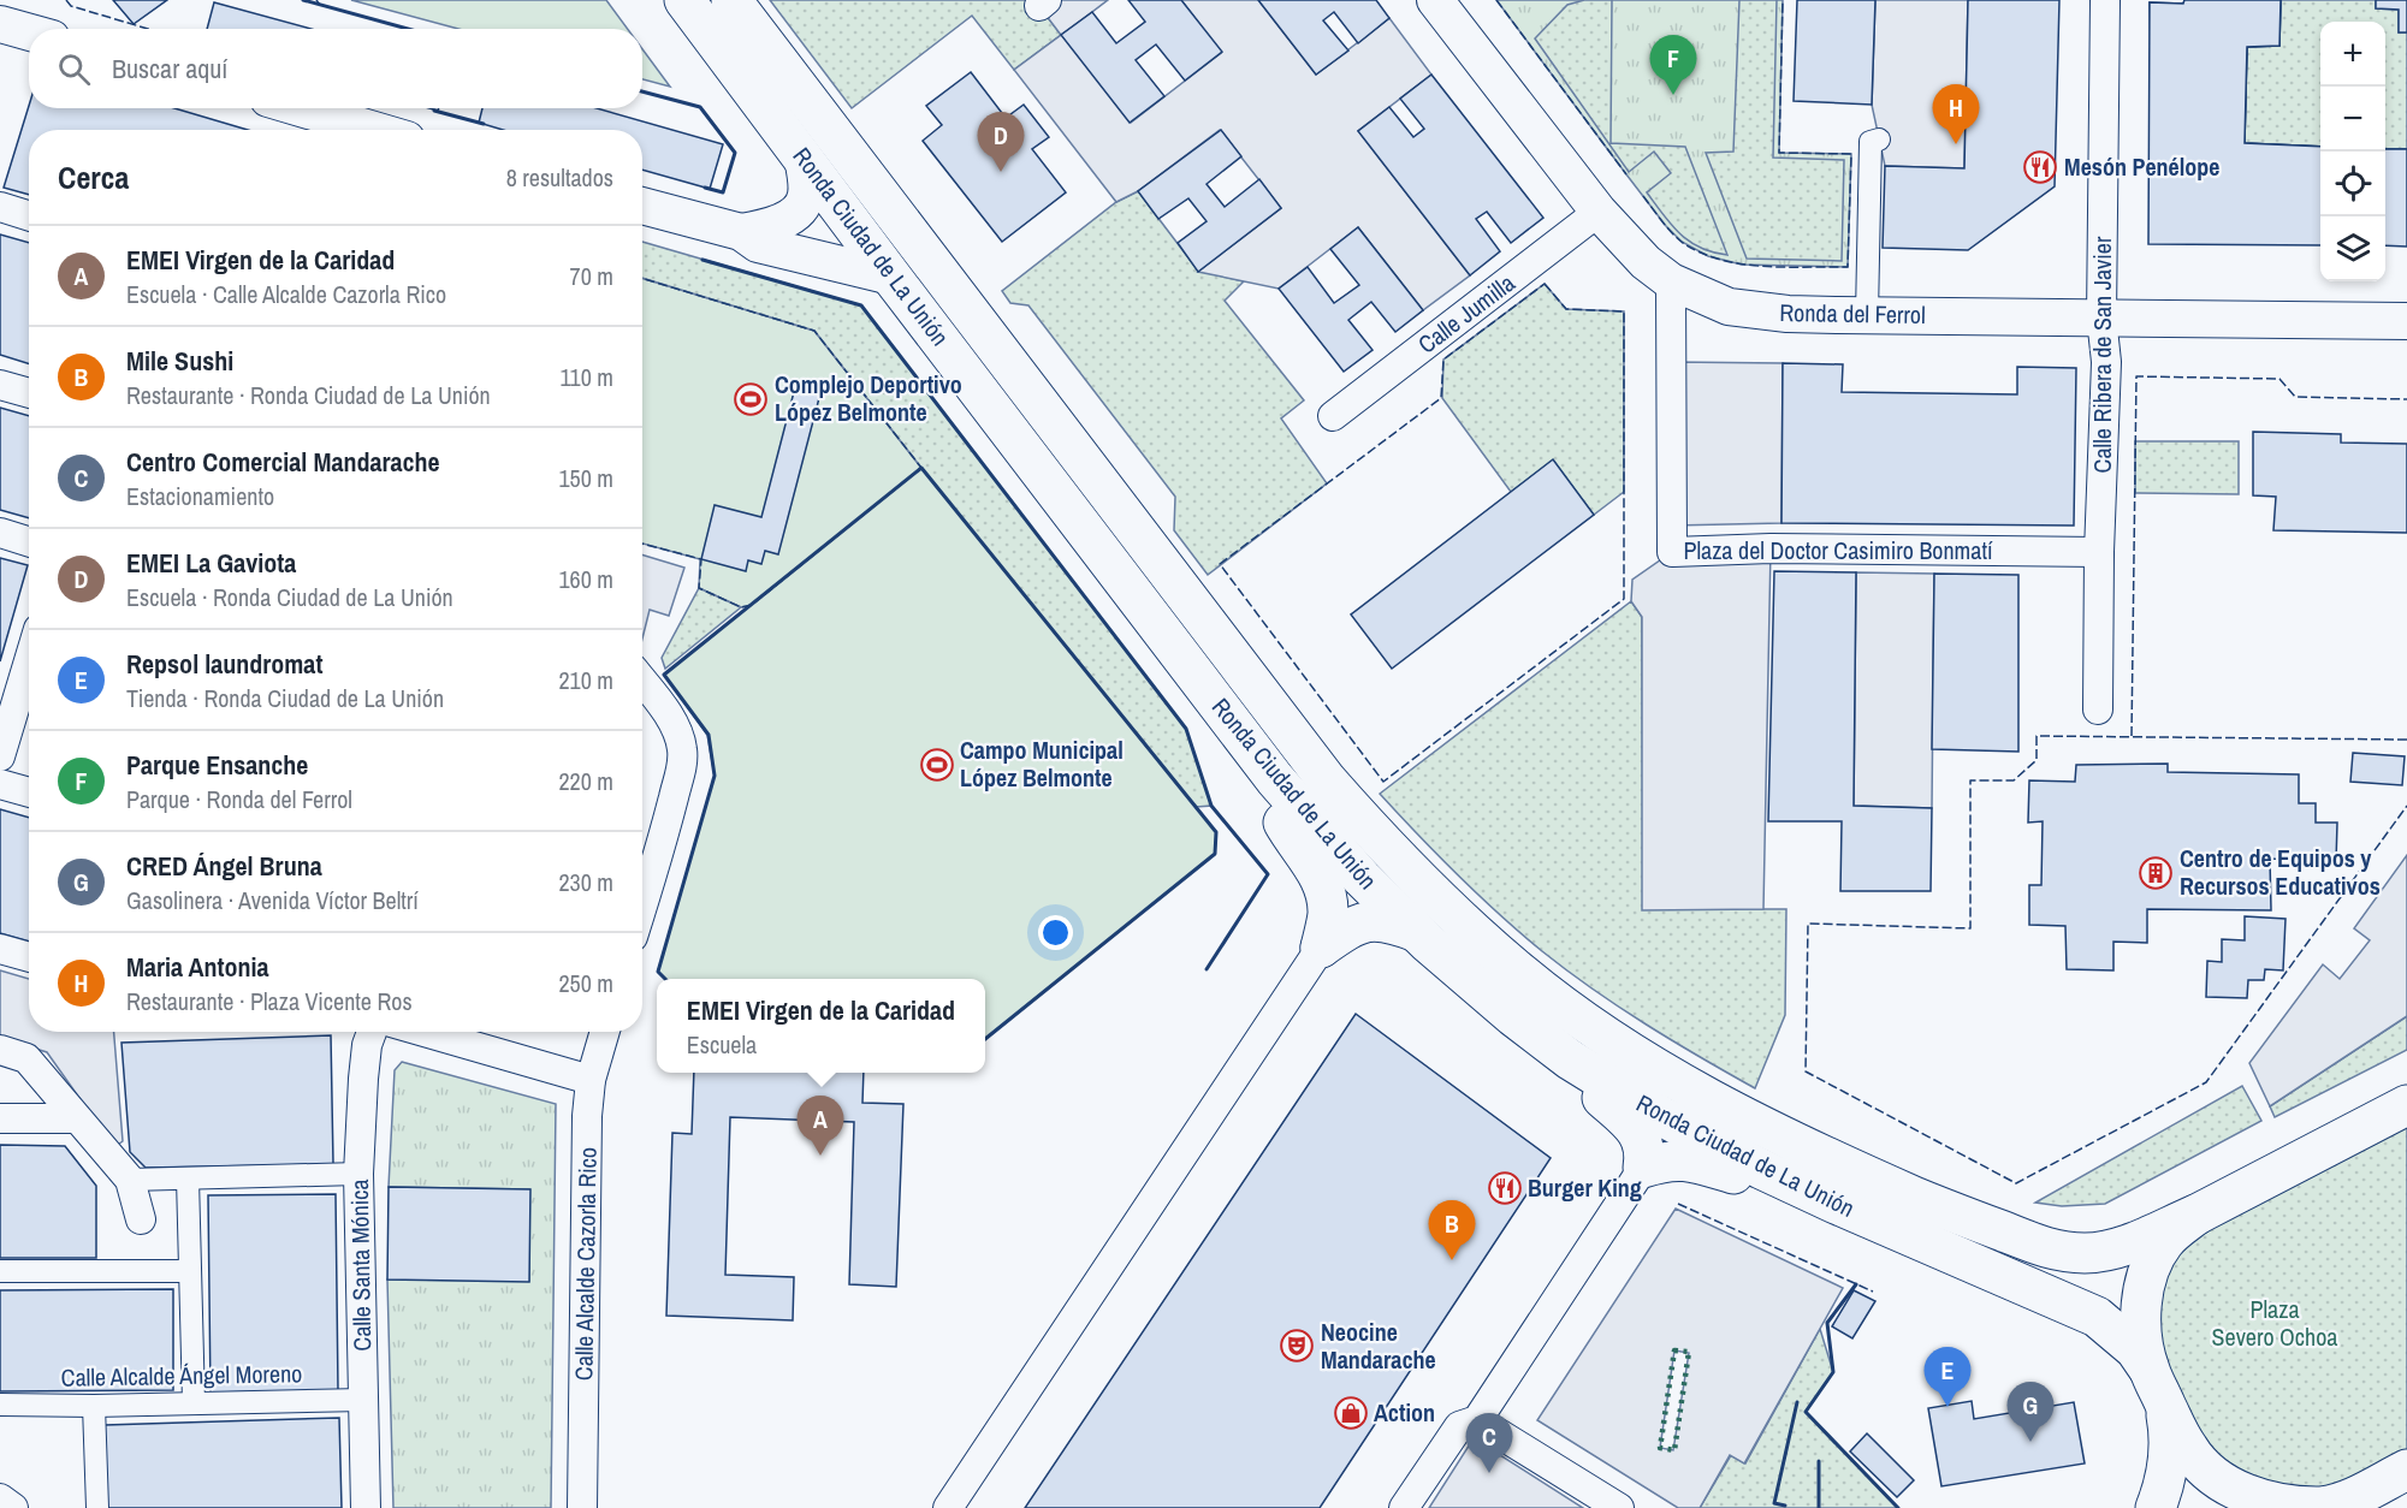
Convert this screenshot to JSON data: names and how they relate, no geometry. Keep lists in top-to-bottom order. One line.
{"streets":{"main road":["Ronda Ciudad de La Unión"],"street":["Calle Jumilla","Ronda del Ferrol","Calle Ribera de San Javier","Plaza del Doctor Casimiro Bonmatí","Calle Alcalde Cazorla Rico","Calle Santa Mónica","Calle Alcalde Ángel Moreno"]},"crossings":[["Calle Jumilla","Ronda del Ferrol"],["Ronda del Ferrol","Calle Ribera de San Javier"],["Ronda del Ferrol","Plaza del Doctor Casimiro Bonmatí"],["Calle Ribera de San Javier","Plaza del Doctor Casimiro Bonmatí"],["Calle Santa Mónica","Calle Alcalde Ángel Moreno"]],"parks":["Plaza Severo Ochoa"],"places":{"restaurant":["Mesón Penélope","Burger King"],"sports":["Complejo Deportivo López Belmonte","Campo Municipal López Belmonte"],"building":["Centro de Equipos y Recursos Educativos"],"theatre":["Neocine Mandarache"],"shop":["Action"]},"page":{"map_buttons":["+","−"],"search":"Buscar aquí","pins":["F","H","D","A","B","E","G","C"],"heading":["Cerca","8 resultados"],"list":[{"mark":"A","name":"EMEI Virgen de la Caridad","note":"Escuela · Calle Alcalde Cazorla Rico","value":"70 m"},{"mark":"B","name":"Mile Sushi","note":"Restaurante · Ronda Ciudad de La Unión","value":"110 m"},{"mark":"C","name":"Centro Comercial Mandarache","note":"Estacionamiento","value":"150 m"},{"mark":"D","name":"EMEI La Gaviota","note":"Escuela · Ronda Ciudad de La Unión","value":"160 m"},{"mark":"E","name":"Repsol laundromat","note":"Tienda · Ronda Ciudad de La Unión","value":"210 m"},{"mark":"F","name":"Parque Ensanche","note":"Parque · Ronda del Ferrol","value":"220 m"},{"mark":"G","name":"CRED Ángel Bruna","note":"Gasolinera · Avenida Víctor Beltrí","value":"230 m"},{"mark":"H","name":"Maria Antonia","note":"Restaurante · Plaza Vicente Ros","value":"250 m"}],"popup":["EMEI Virgen de la Caridad","Escuela"]}}
